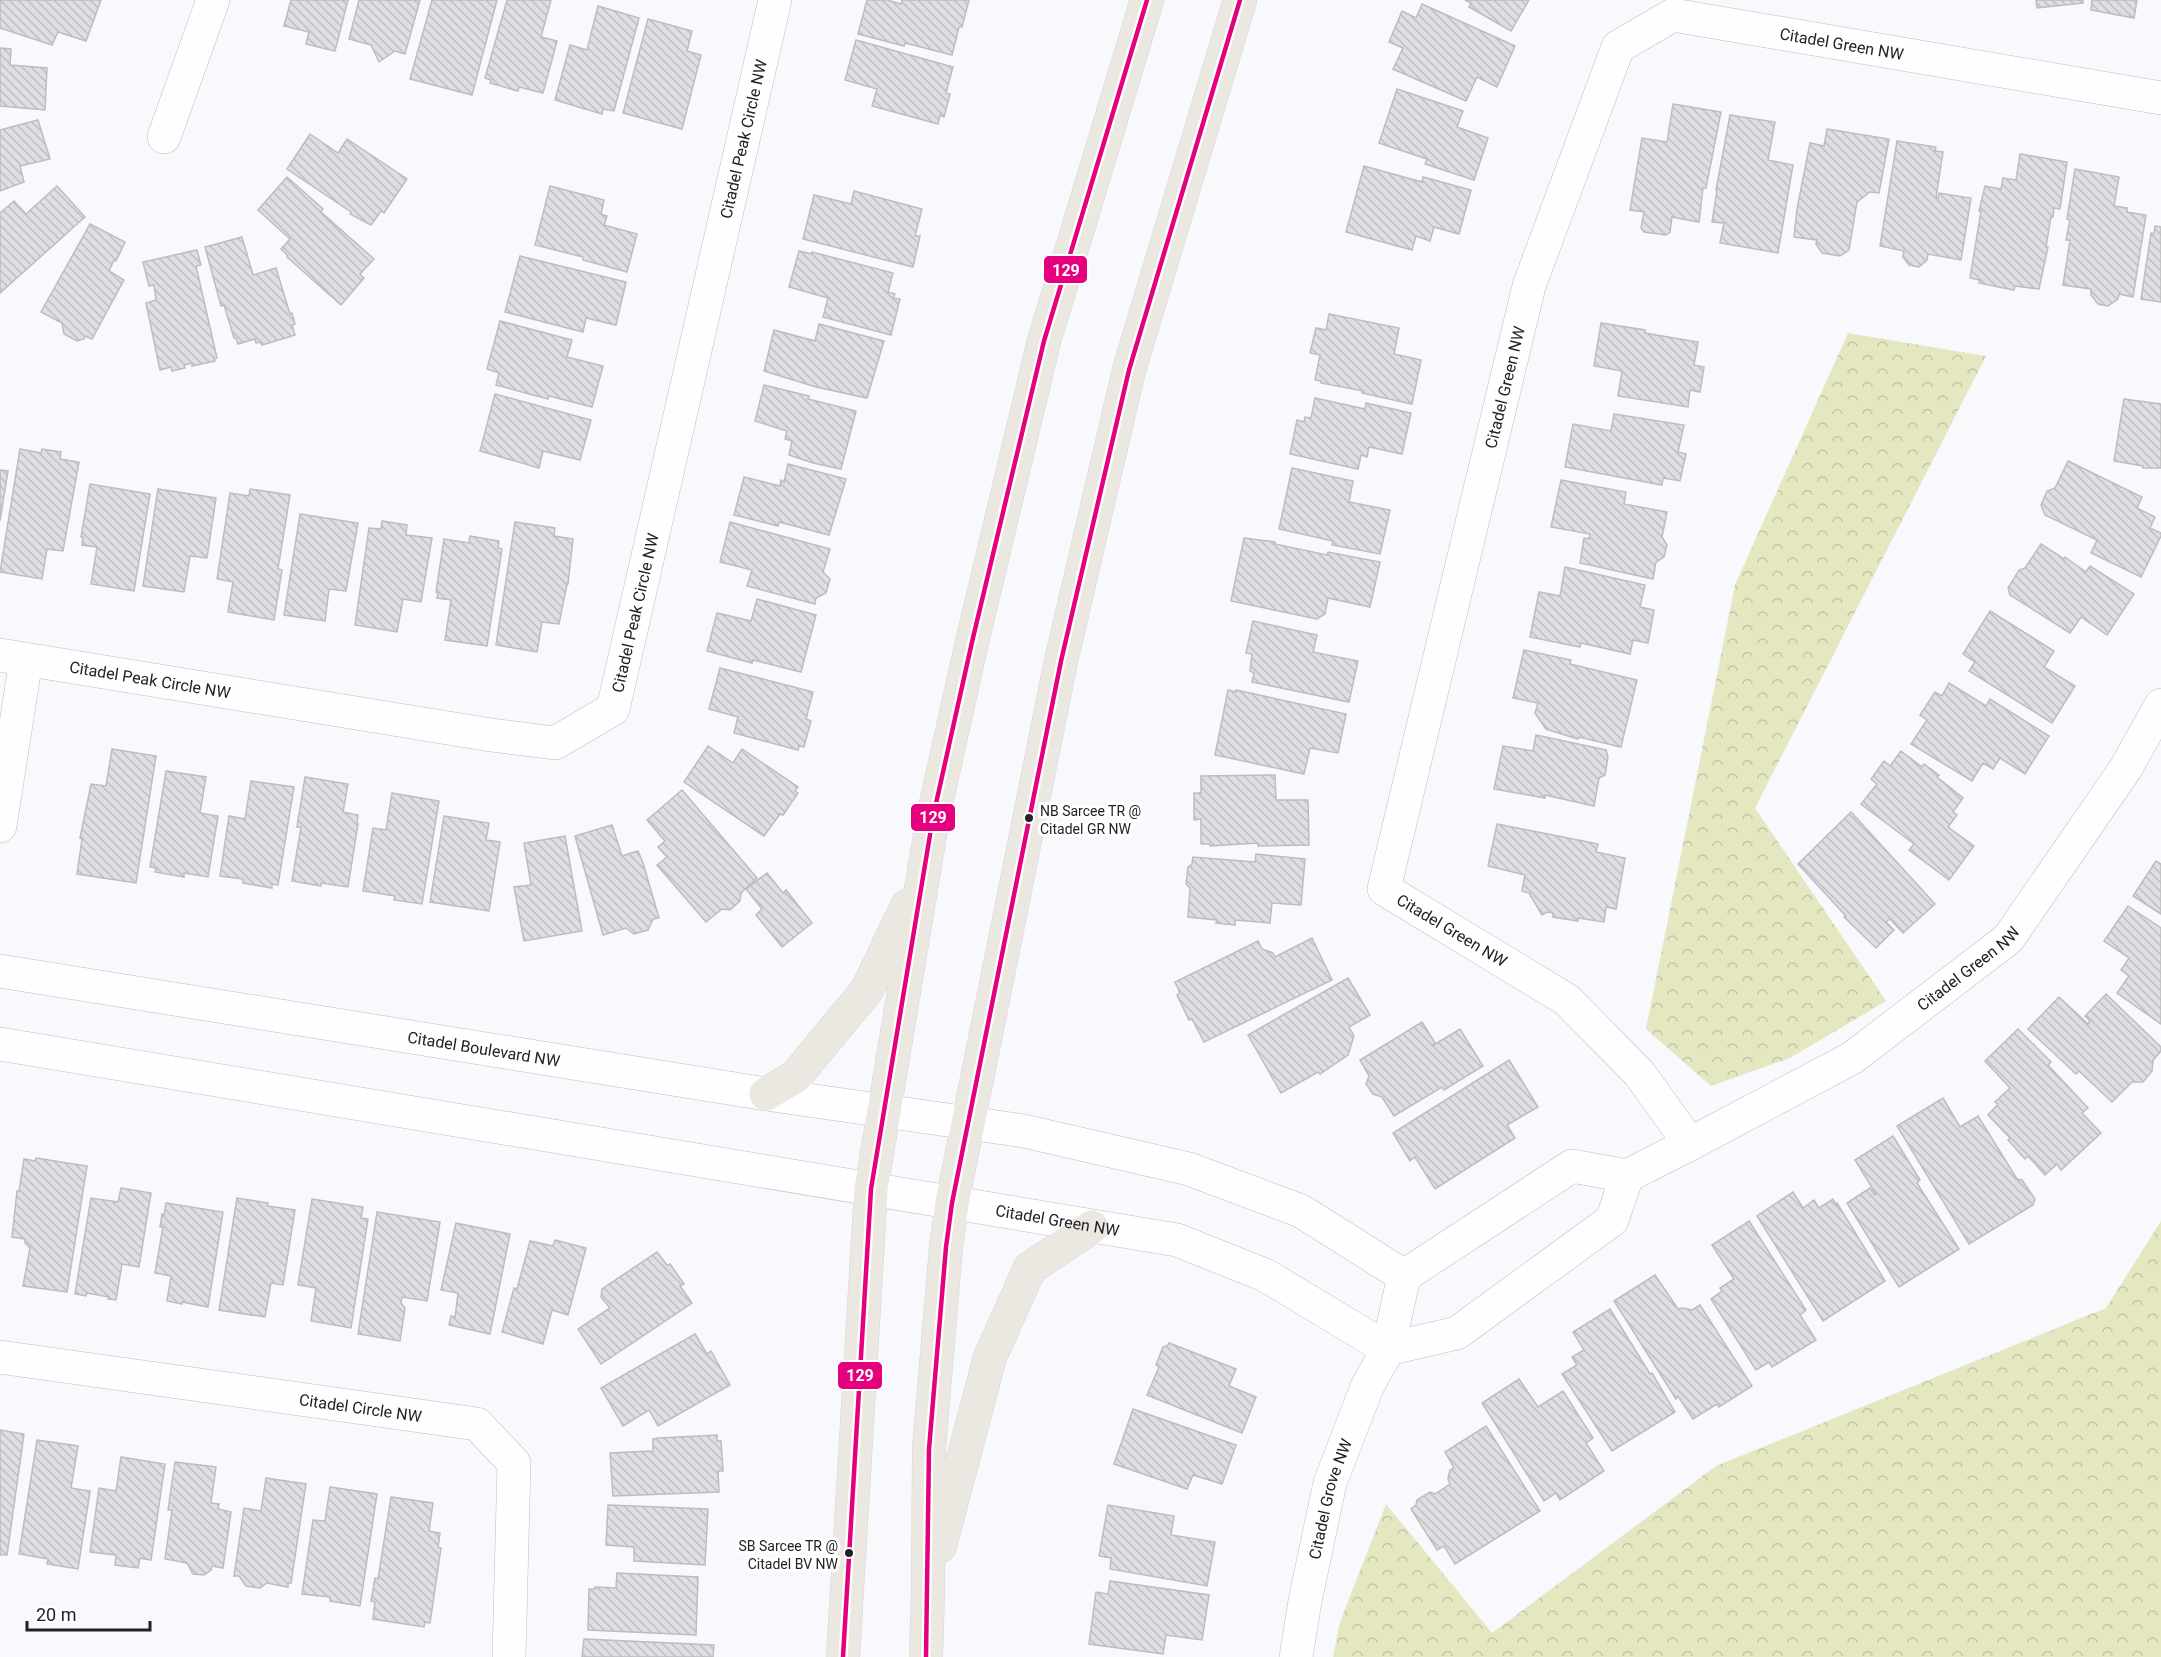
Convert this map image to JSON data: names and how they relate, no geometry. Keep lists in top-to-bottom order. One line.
{"streets":{"street":["Citadel Green NW","Citadel Peak Circle NW","Citadel Boulevard NW","Citadel Circle NW","Citadel Grove NW"]},"crossings":[["Citadel Green NW","Citadel Grove NW"]],"places":["NB Sarcee TR @ Citadel GR NW","SB Sarcee TR @ Citadel BV NW"],"lines":["transit line 129"],"scale_bar":"20 m"}
